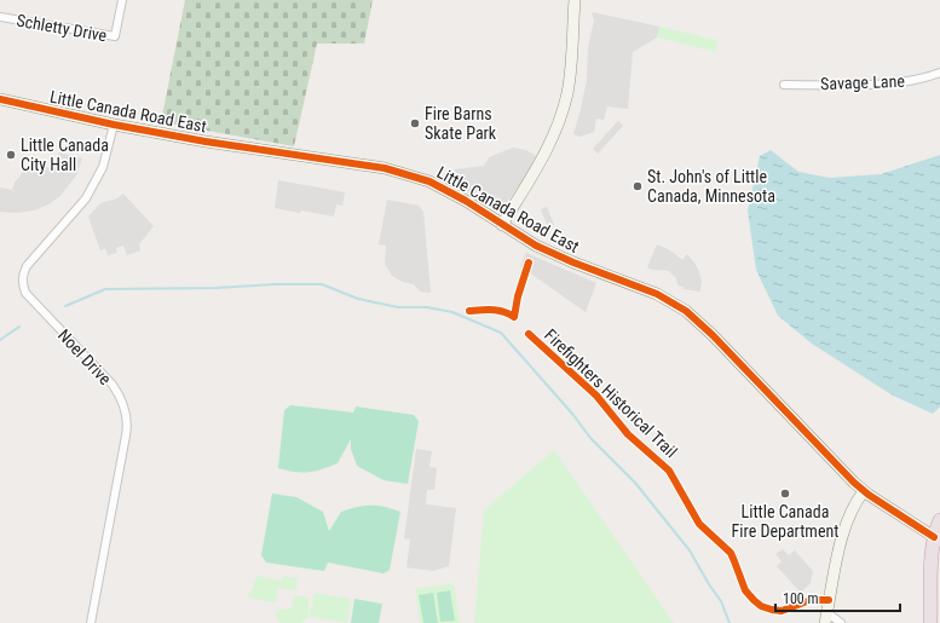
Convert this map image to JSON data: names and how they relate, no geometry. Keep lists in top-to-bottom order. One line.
{"streets":{"street":["Schletty Drive","Savage Lane","Little Canada Road East","Noel Drive"],"cycle path":["Firefighters Historical Trail"]},"crossings":[["Little Canada Road East","Noel Drive"]],"places":["Fire Barns Skate Park","Little Canada City Hall","St. John's of Little Canada, Minnesota","Little Canada Fire Department"],"scale_bar":"100 m"}
